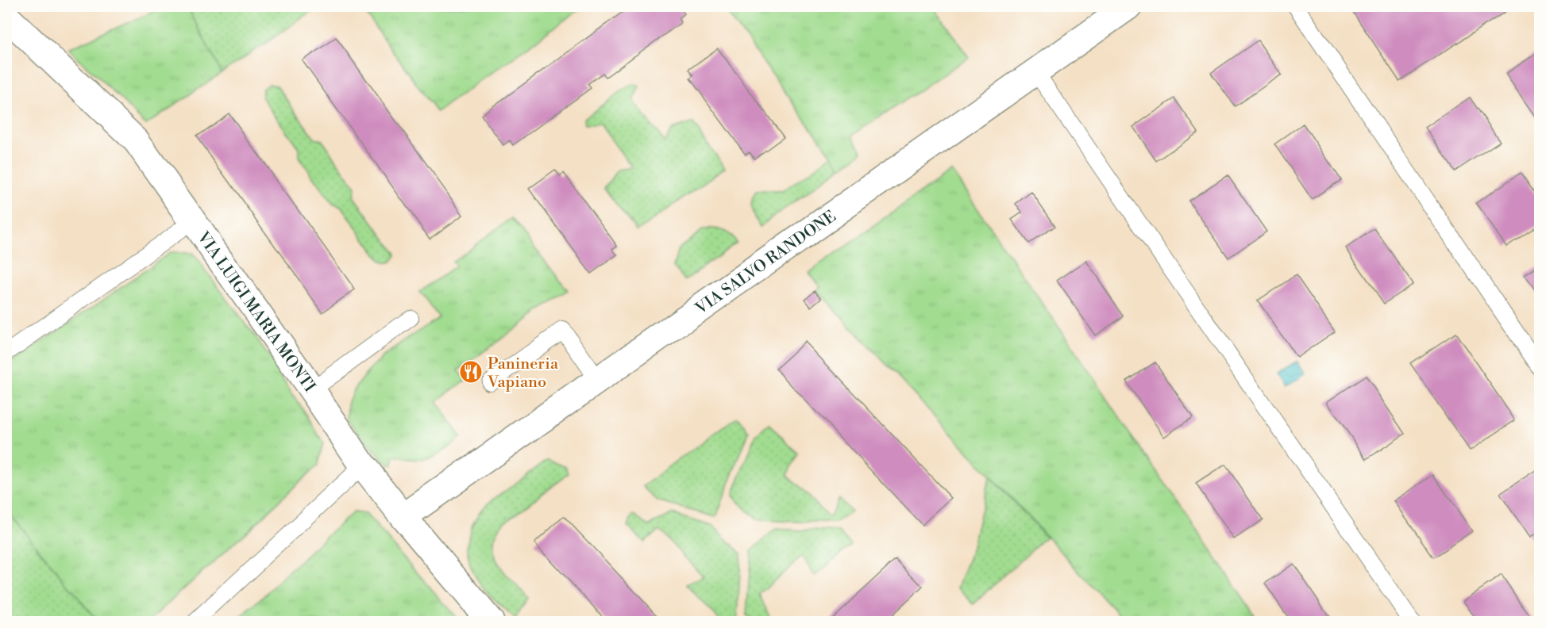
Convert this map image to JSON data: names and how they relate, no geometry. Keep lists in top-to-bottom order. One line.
{"streets":{"street":["VIA SALVO RANDONE","VIA LUIGI MARIA MONTI"]},"crossings":[["VIA SALVO RANDONE","VIA LUIGI MARIA MONTI"]],"places":{"restaurant":["Panineria Vapiano"]}}
